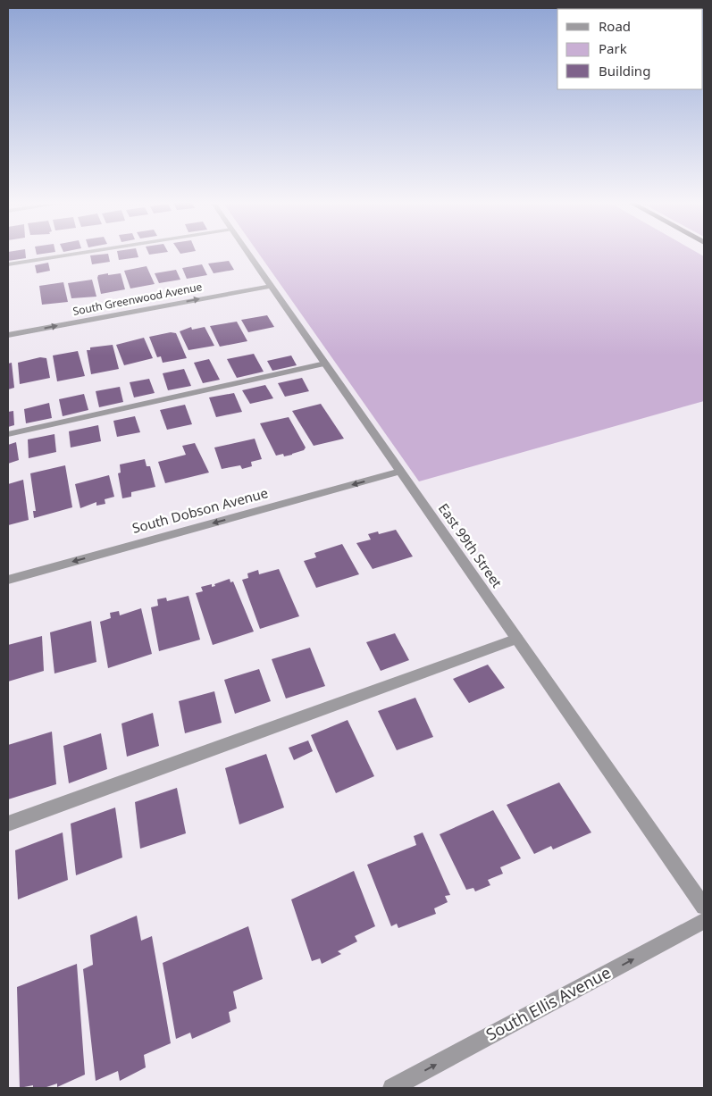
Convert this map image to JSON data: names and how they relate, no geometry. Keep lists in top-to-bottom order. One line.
{"streets":{"street":["South Greenwood Avenue","South Dobson Avenue","East 99th Street","South Ellis Avenue"]},"crossings":[["South Greenwood Avenue","East 99th Street"],["South Dobson Avenue","East 99th Street"]],"one_way":["South Dobson Avenue","South Ellis Avenue"],"legend":["Road","Park","Building"]}
